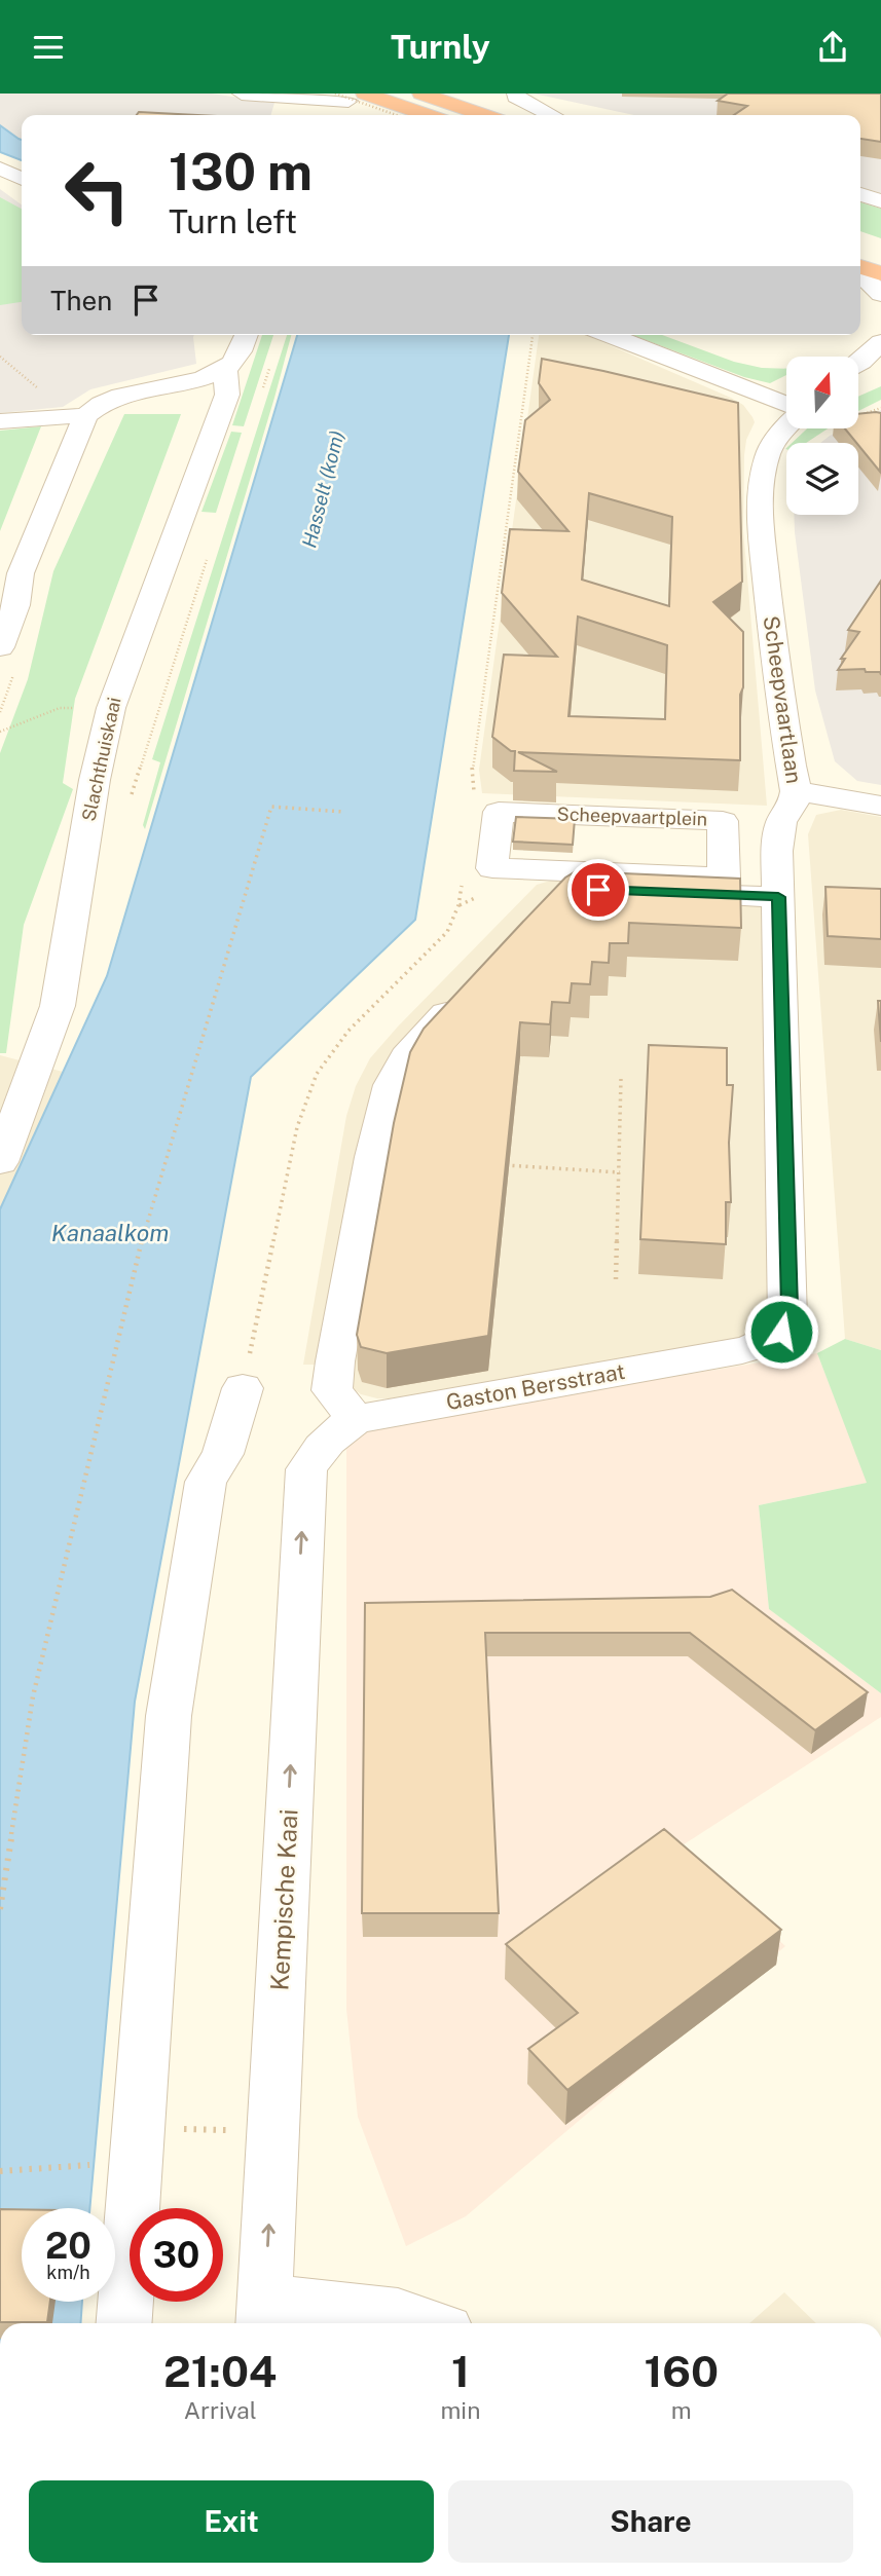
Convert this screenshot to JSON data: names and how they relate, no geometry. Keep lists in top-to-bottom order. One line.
{"streets":{"street":["Scheepvaartlaan","Slachthuiskaai","Scheepvaartplein","Gaston Bersstraat","Kempische Kaai"]},"crossings":[["Scheepvaartlaan","Gaston Bersstraat"],["Gaston Bersstraat","Kempische Kaai"]],"water":["Hasselt (kom)","Kanaalkom"],"north":"top","page":{"header":"Turnly","turn":["130 m","Turn left"],"then":"Then","speed":"20 km/h","limit":"30","eta":["21:04","Arrival","1","min","160","m"],"buttons":["Exit","Share"]}}
